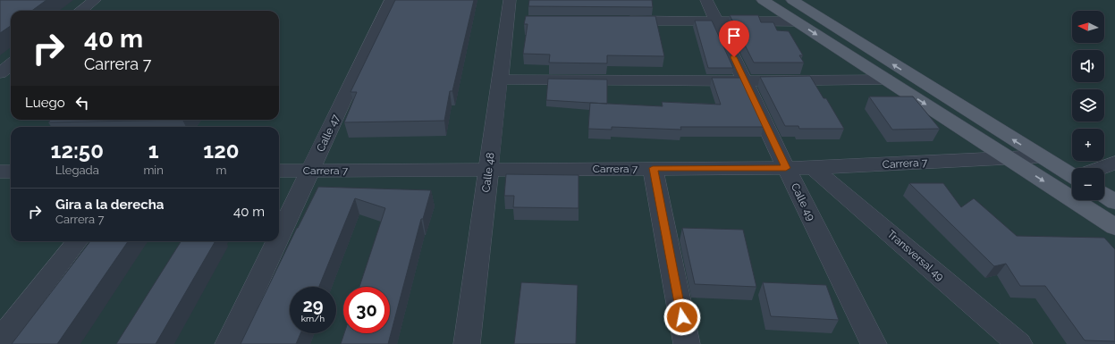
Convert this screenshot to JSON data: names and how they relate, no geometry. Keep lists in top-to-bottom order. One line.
{"streets":{"street":["Calle 47","Carrera 7","Calle 48","Calle 49","Transversal 49"]},"crossings":[["Calle 47","Carrera 7"],["Carrera 7","Calle 48"],["Carrera 7","Calle 49"],["Carrera 7","Transversal 49"]],"north":"left","page":{"map_buttons":["+","−"],"turn":["40 m","Carrera 7"],"then":"Luego","eta":["12:50","Llegada","1","min","120","m"],"list":[{"name":"Gira a la derecha","note":"Carrera 7","value":"40 m"}],"speed":"29 km/h","limit":"30"}}
